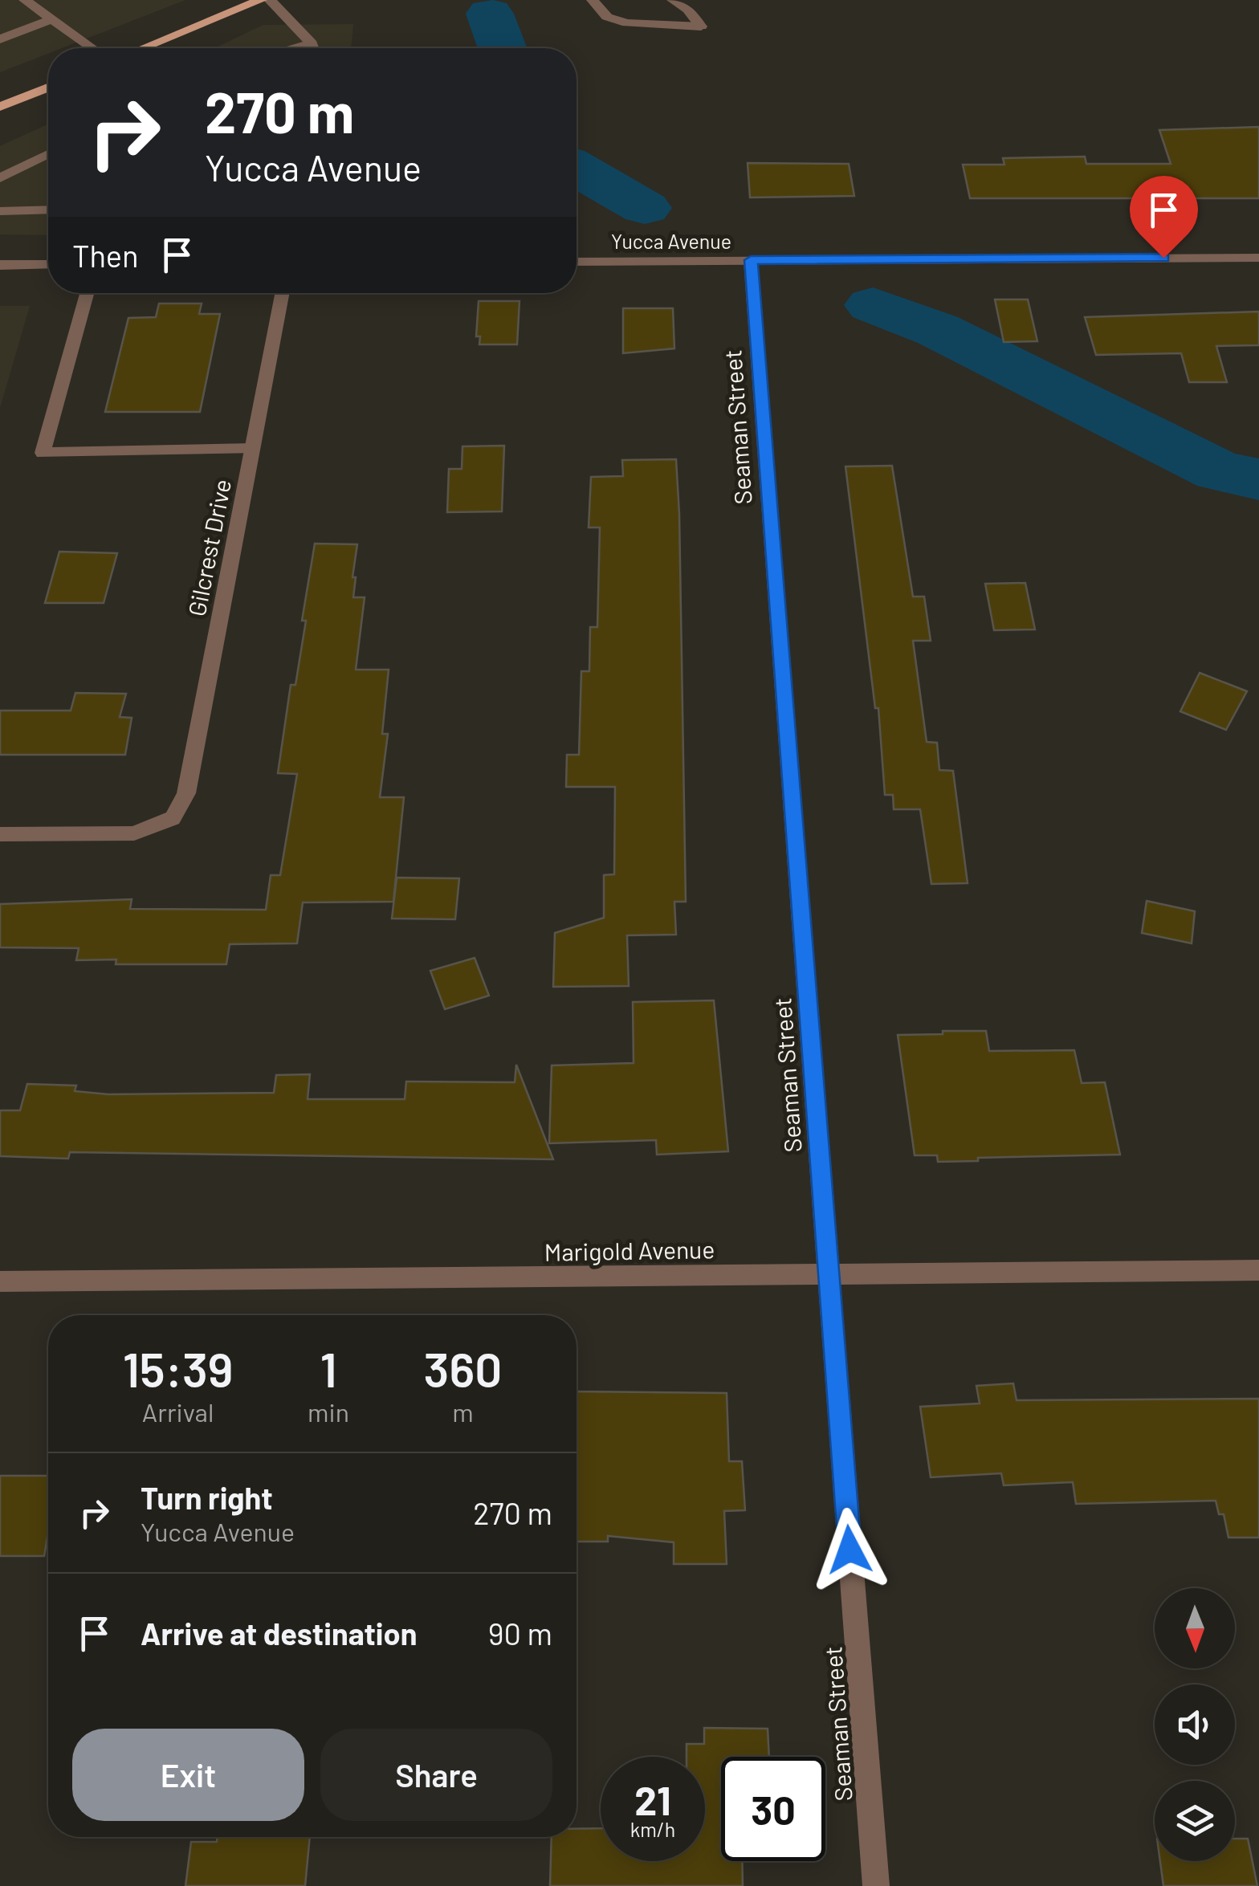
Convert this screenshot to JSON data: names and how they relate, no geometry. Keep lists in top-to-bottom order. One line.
{"streets":{"street":["Yucca Avenue","Seaman Street","Gilcrest Drive","Marigold Avenue"]},"crossings":[["Yucca Avenue","Seaman Street"],["Seaman Street","Marigold Avenue"]],"north":"bottom","page":{"turn":["270 m","Yucca Avenue"],"then":"Then","eta":["15:39","Arrival","1","min","360","m"],"list":[{"name":"Turn right","note":"Yucca Avenue","value":"270 m"},{"name":"Arrive at destination","value":"90 m"}],"buttons":["Exit","Share"],"speed":"21 km/h","limit":"30"}}
